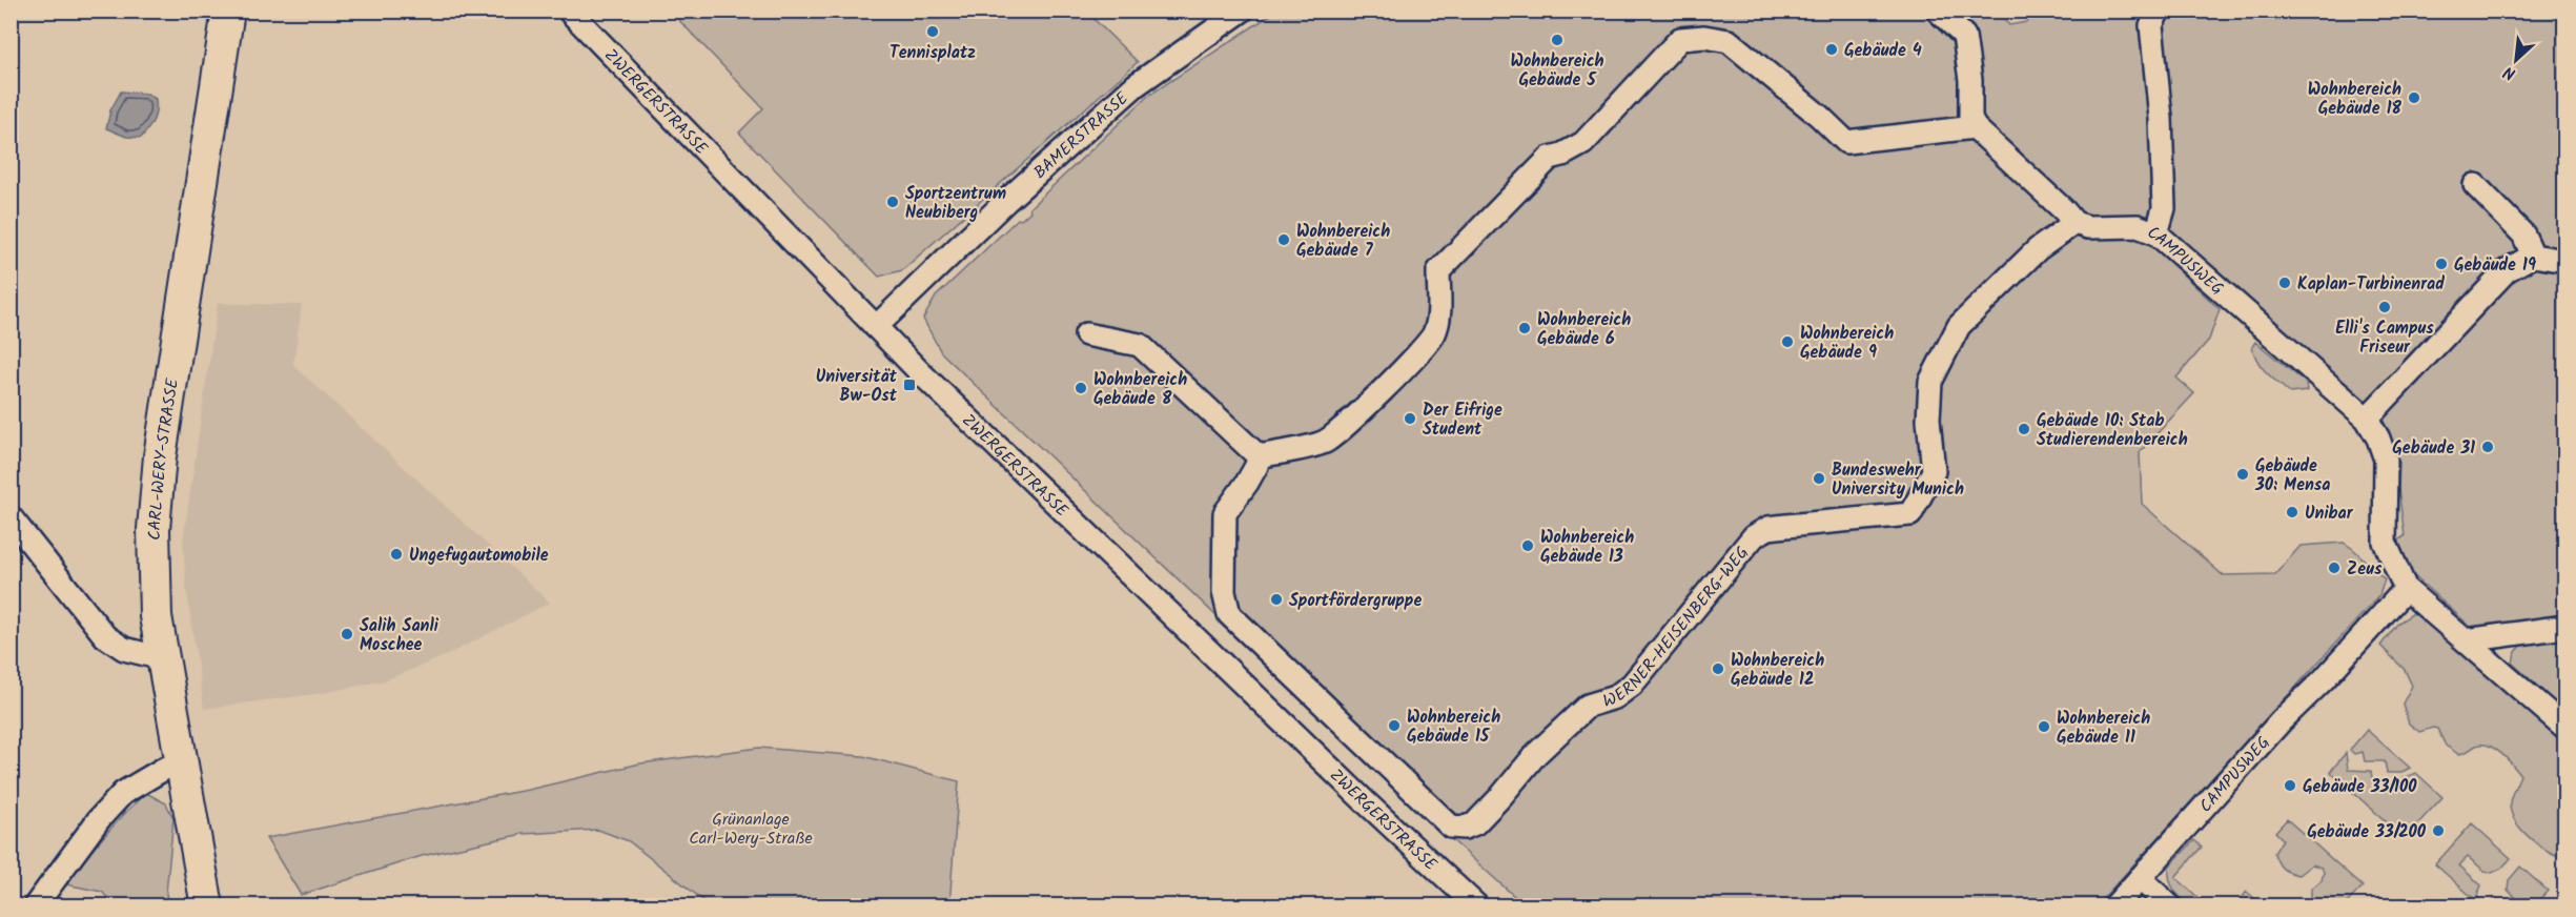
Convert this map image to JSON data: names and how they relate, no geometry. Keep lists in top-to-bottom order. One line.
{"streets":{"main road":["CARL-WERY-STRASSE"],"street":["ZWERGERSTRASSE","BAMERSTRASSE","CAMPUSWEG","WERNER-HEISENBERG-WEG"]},"crossings":[["ZWERGERSTRASSE","BAMERSTRASSE"],["CAMPUSWEG","WERNER-HEISENBERG-WEG"]],"parks":["Grünanlage Carl-Wery-Straße"],"places":{"other":["Tennisplatz","Wohnbereich Gebäude 5","Gebäude 4","Wohnbereich Gebäude 18","Sportzentrum Neubiberg","Wohnbereich Gebäude 7","Gebäude 19","Kaplan-Turbinenrad","Elli's Campus Friseur","Wohnbereich Gebäude 6","Wohnbereich Gebäude 9","Wohnbereich Gebäude 8","Der Eifrige Student","Gebäude 10: Stab Studierendenbereich","Gebäude 31","Gebäude 30: Mensa","Bundeswehr University Munich","Unibar","Wohnbereich Gebäude 13","Ungefugautomobile","Zeus","Sportfördergruppe","Salih Sanli Moschee","Wohnbereich Gebäude 12","Wohnbereich Gebäude 15","Wohnbereich Gebäude 11","Gebäude 33/100","Gebäude 33/200"],"transit":["Universität Bw-Ost"]},"north":"bottom left"}
